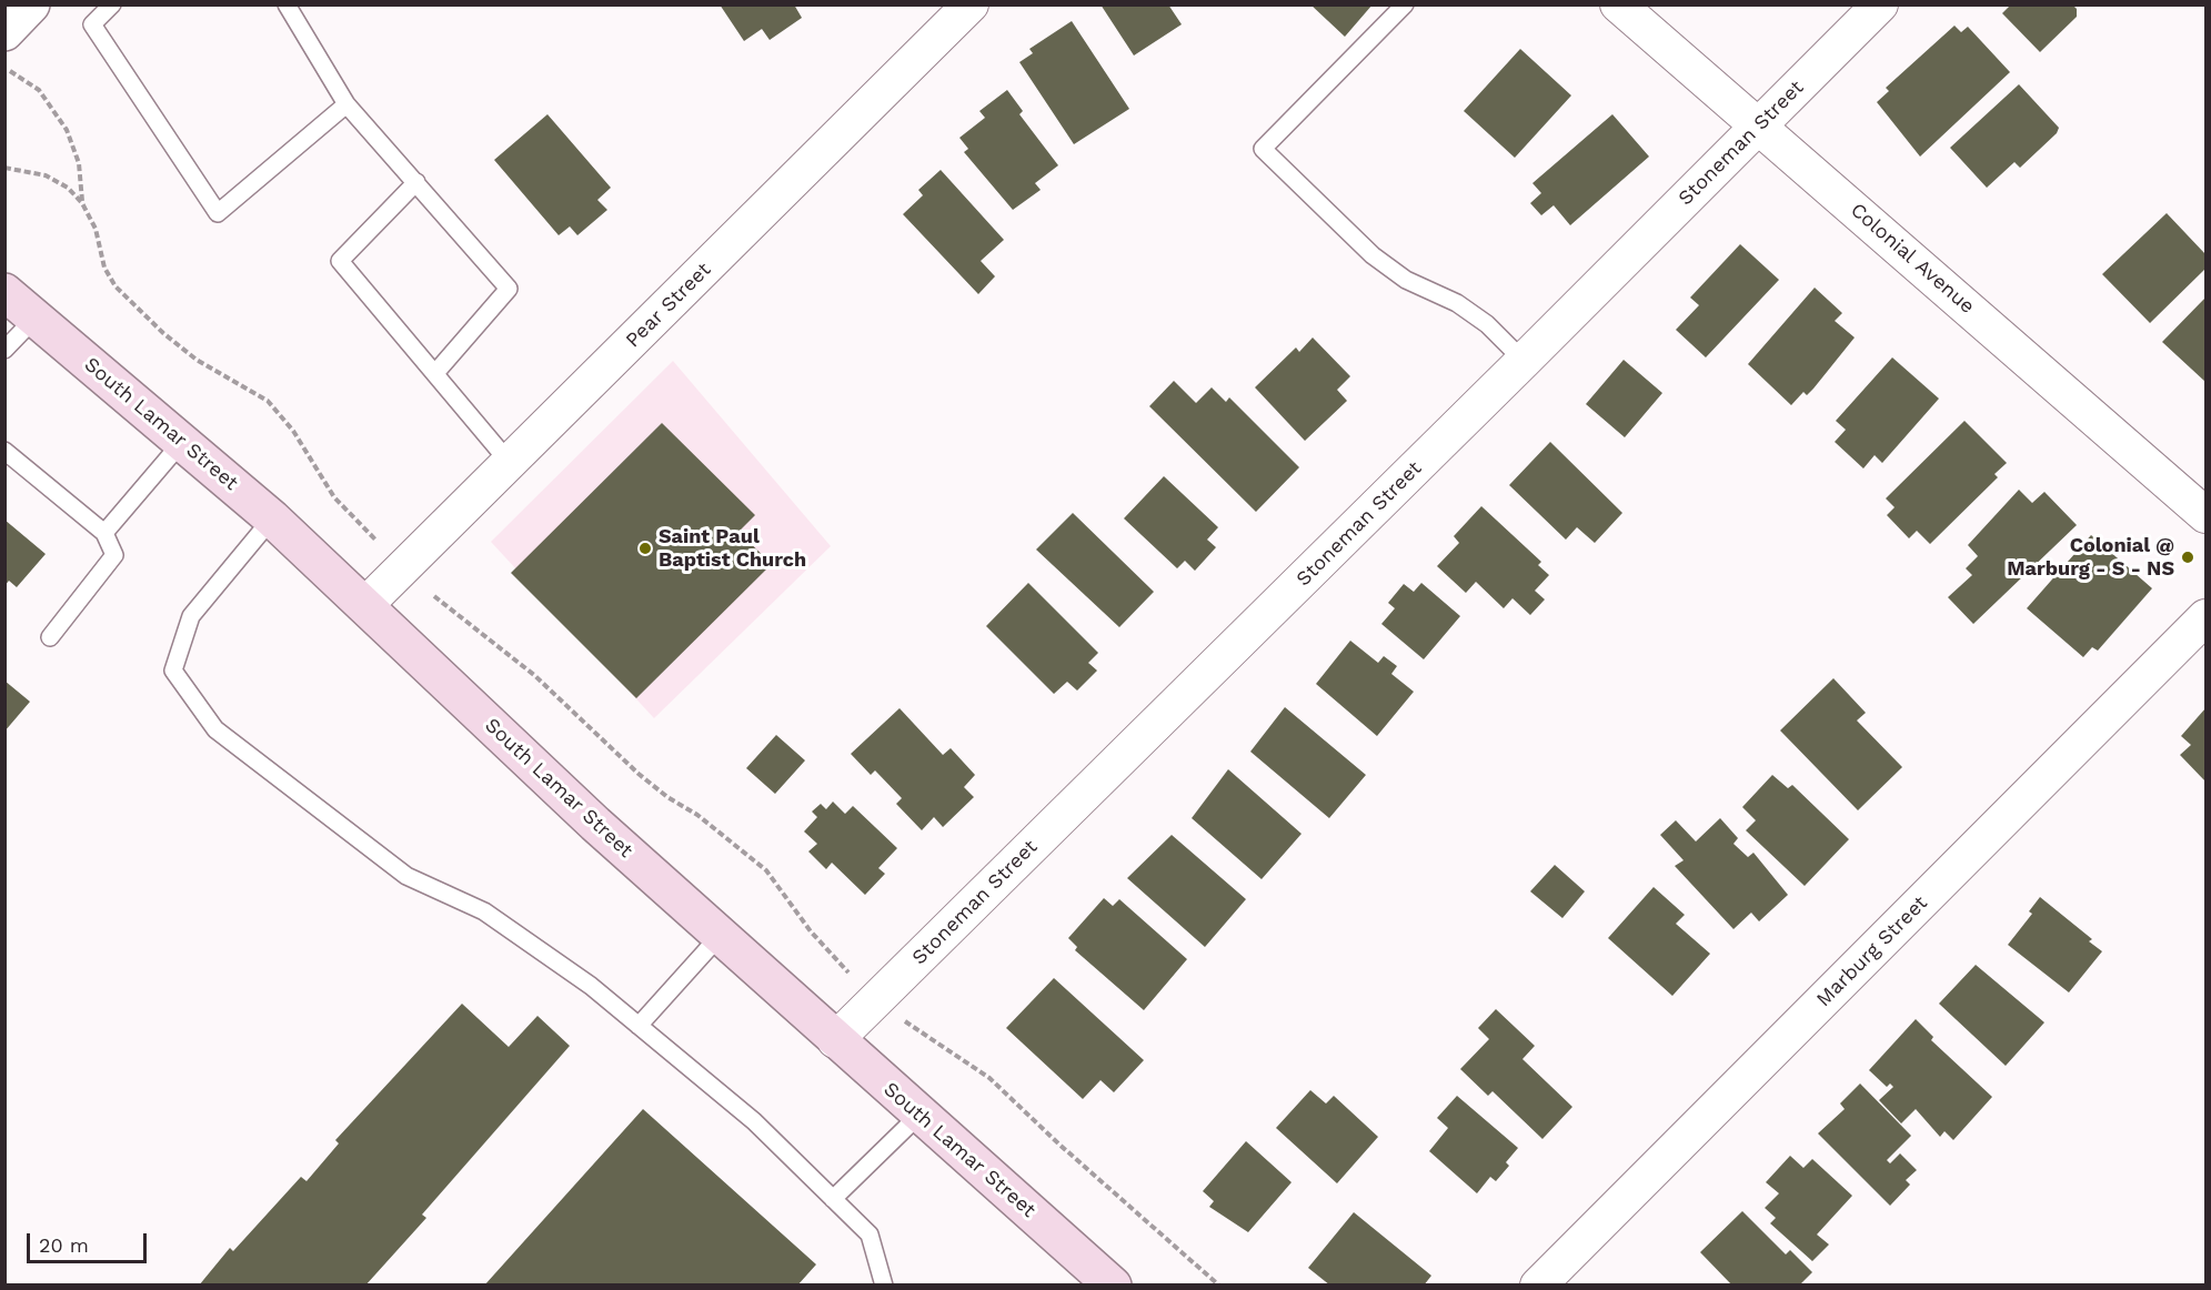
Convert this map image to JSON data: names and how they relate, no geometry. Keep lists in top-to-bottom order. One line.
{"streets":{"main road":["South Lamar Street"],"street":["Stoneman Street","Colonial Avenue","Pear Street","Marburg Street"]},"crossings":[["Stoneman Street","Colonial Avenue"],["Stoneman Street","South Lamar Street"],["Pear Street","South Lamar Street"]],"places":["Saint Paul Baptist Church","Colonial @ Marburg - S - NS"],"scale_bar":"20 m"}
